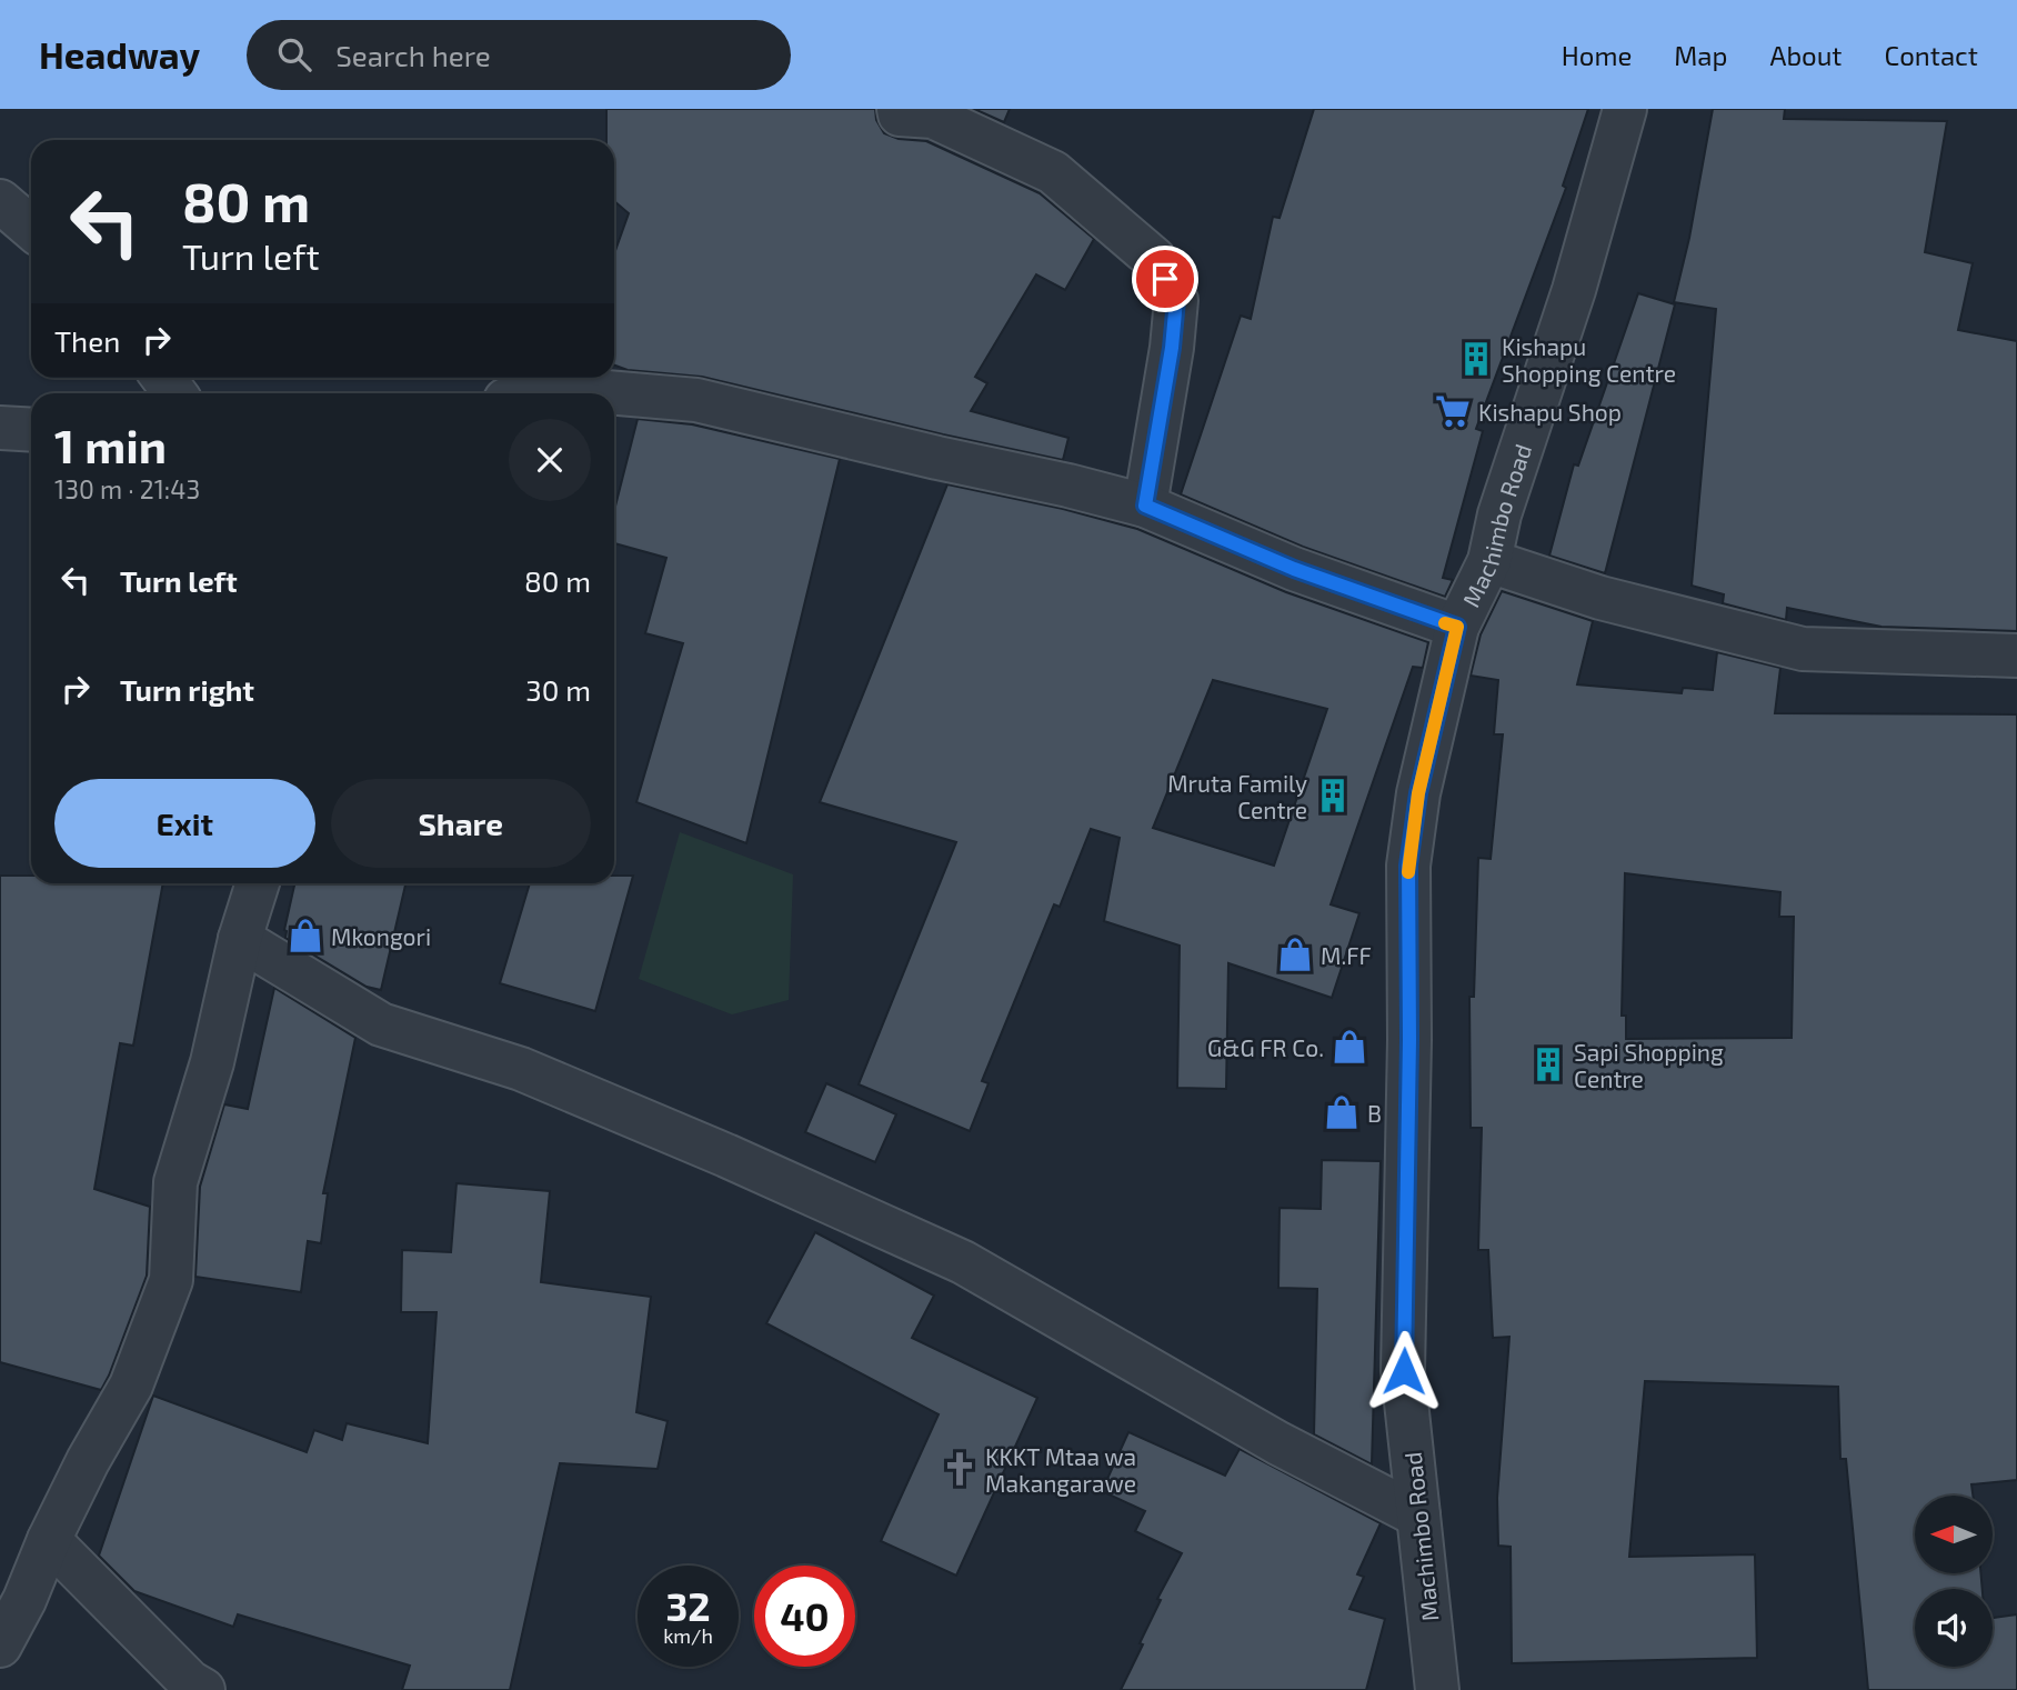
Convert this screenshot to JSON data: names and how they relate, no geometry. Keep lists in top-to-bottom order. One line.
{"streets":{"street":["Machimbo Road"]},"places":{"building":["Kishapu Shopping Centre","Mruta Family Centre","Sapi Shopping Centre"],"supermarket":["Kishapu Shop"],"shop":["Mkongori","M.FF","G&G FR Co.","B"],"church":["KKKT Mtaa wa Makangarawe"]},"north":"left","page":{"header":"Headway","search":"Search here","nav":["Home","Map","About","Contact"],"turn":["80 m","Turn left"],"then":"Then","heading":["1 min","130 m · 21:43"],"list":[{"name":"Turn left","value":"80 m"},{"name":"Turn right","value":"30 m"}],"buttons":["Exit","Share"],"speed":"32 km/h","limit":"40"}}
